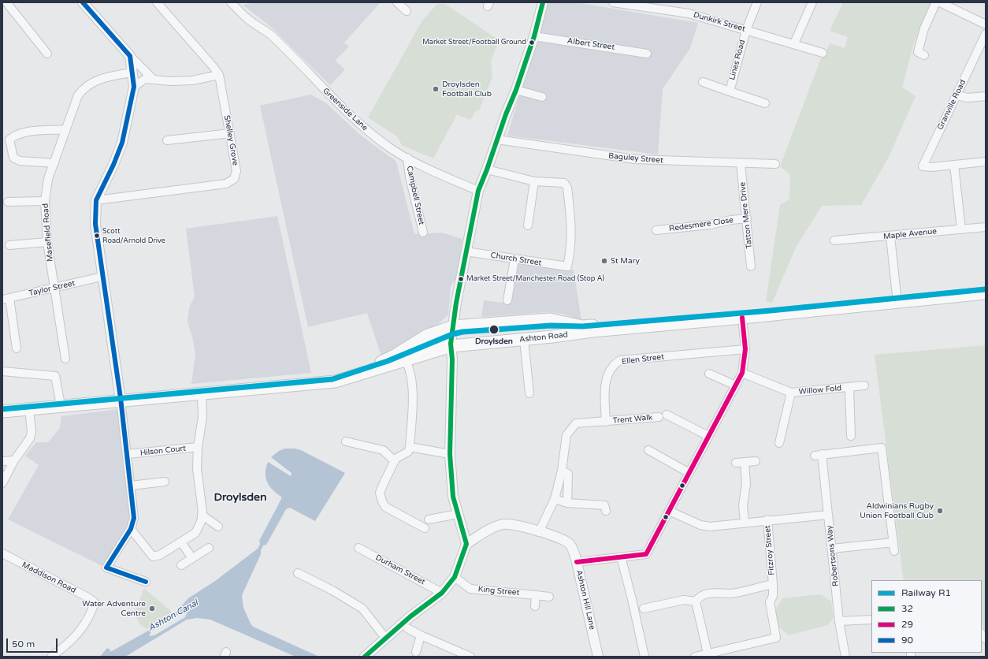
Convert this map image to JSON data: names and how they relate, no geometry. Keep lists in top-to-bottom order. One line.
{"streets":{"main road":["Ashton Road"],"street":["Dunkirk Street","Albert Street","Lines Road","Granville Road","Greenside Lane","Shelley Grove","Baguley Street","Campbell Street","Tatton Mere Drive","Redesmere Close","Masefield Road","Maple Avenue","Church Street","Taylor Street","Ellen Street","Willow Fold","Trent Walk","Hilson Court","Fitzroy Street","Robertsons Way","Durham Street","Maddison Road","King Street","Ashton Hill Lane"]},"crossings":[["Dunkirk Street","Lines Road"],["Greenside Lane","Campbell Street"],["Baguley Street","Tatton Mere Drive"],["Tatton Mere Drive","Redesmere Close"],["Masefield Road","Taylor Street"],["Ellen Street","Trent Walk"]],"districts":["Droylsden"],"water":["Ashton Canal"],"places":["Market Street/Football Ground","Droylsden Football Club","Scott Road/Arnold Drive","St Mary","Market Street/Manchester Road (Stop A)","Droylsden","Aldwinians Rugby Union Football Club","Water Adventure Centre"],"lines":["transit line 32","transit line 90","rail line R1","transit line 29"],"legend":["Railway R1","32","29","90"],"scale_bar":"50 m"}
